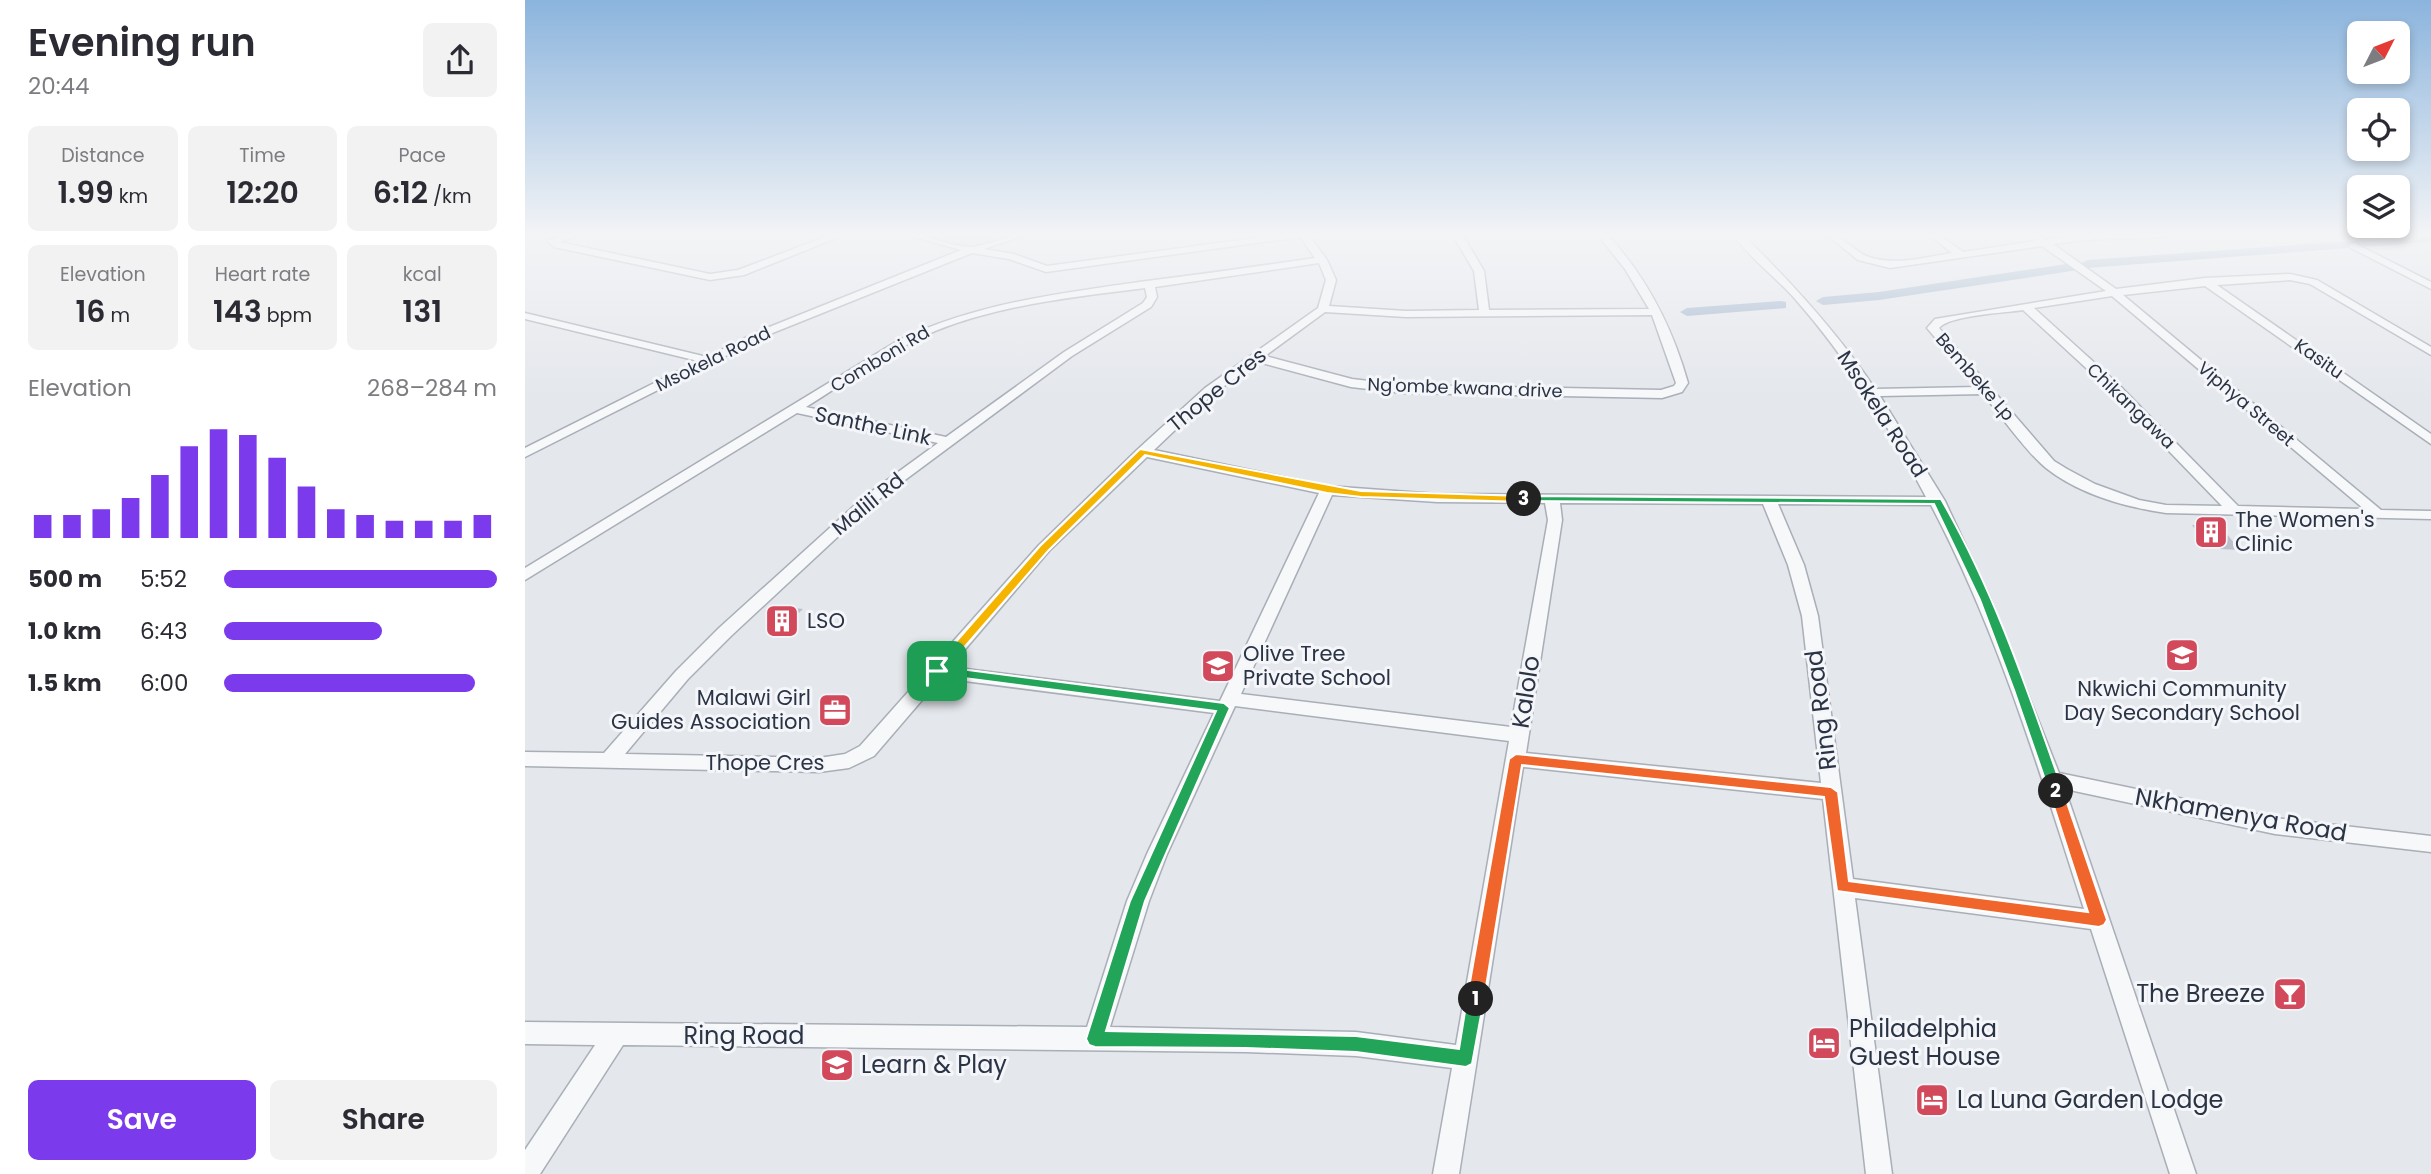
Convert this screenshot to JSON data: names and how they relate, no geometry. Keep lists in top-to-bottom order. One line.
{"streets":{"street":["Msokela Road","Comboni Rd","Kasitu","Bembeke Lp","Ng'ombe kwana drive","Thope Cres","Viphya Street","Chikangawa","Santhe Link","Malili Rd","Kalolo","Ring Road","Nkhamenya Road"]},"crossings":[["Msokela Road","Nkhamenya Road"],["Comboni Rd","Santhe Link"],["Bembeke Lp","Viphya Street"],["Bembeke Lp","Chikangawa"],["Ng'ombe kwana drive","Thope Cres"],["Thope Cres","Malili Rd"],["Santhe Link","Malili Rd"],["Kalolo","Ring Road"]],"places":{"building":["The Women's Clinic","LSO"],"school or university":["Nkwichi Community Day Secondary School","Olive Tree Private School","Learn & Play"],"office":["Malawi Girl Guides Association"],"bar":["The Breeze"],"hotel":["Philadelphia Guest House","La Luna Garden Lodge"]},"north":"top right","page":{"heading":["Evening run","20:44"],"stats":[["Distance","1.99 km"],["Time","12:20"],["Pace","6:12 /km"],["Elevation","16 m"],["Heart rate","143 bpm"],["kcal","131"]],"chart":["Elevation","268–284 m"],"pins":["3","2","1"],"list":[{"name":"500 m","note":"5:52"},{"name":"1.0 km","note":"6:43"},{"name":"1.5 km","note":"6:00"}],"buttons":["Save","Share"]}}
